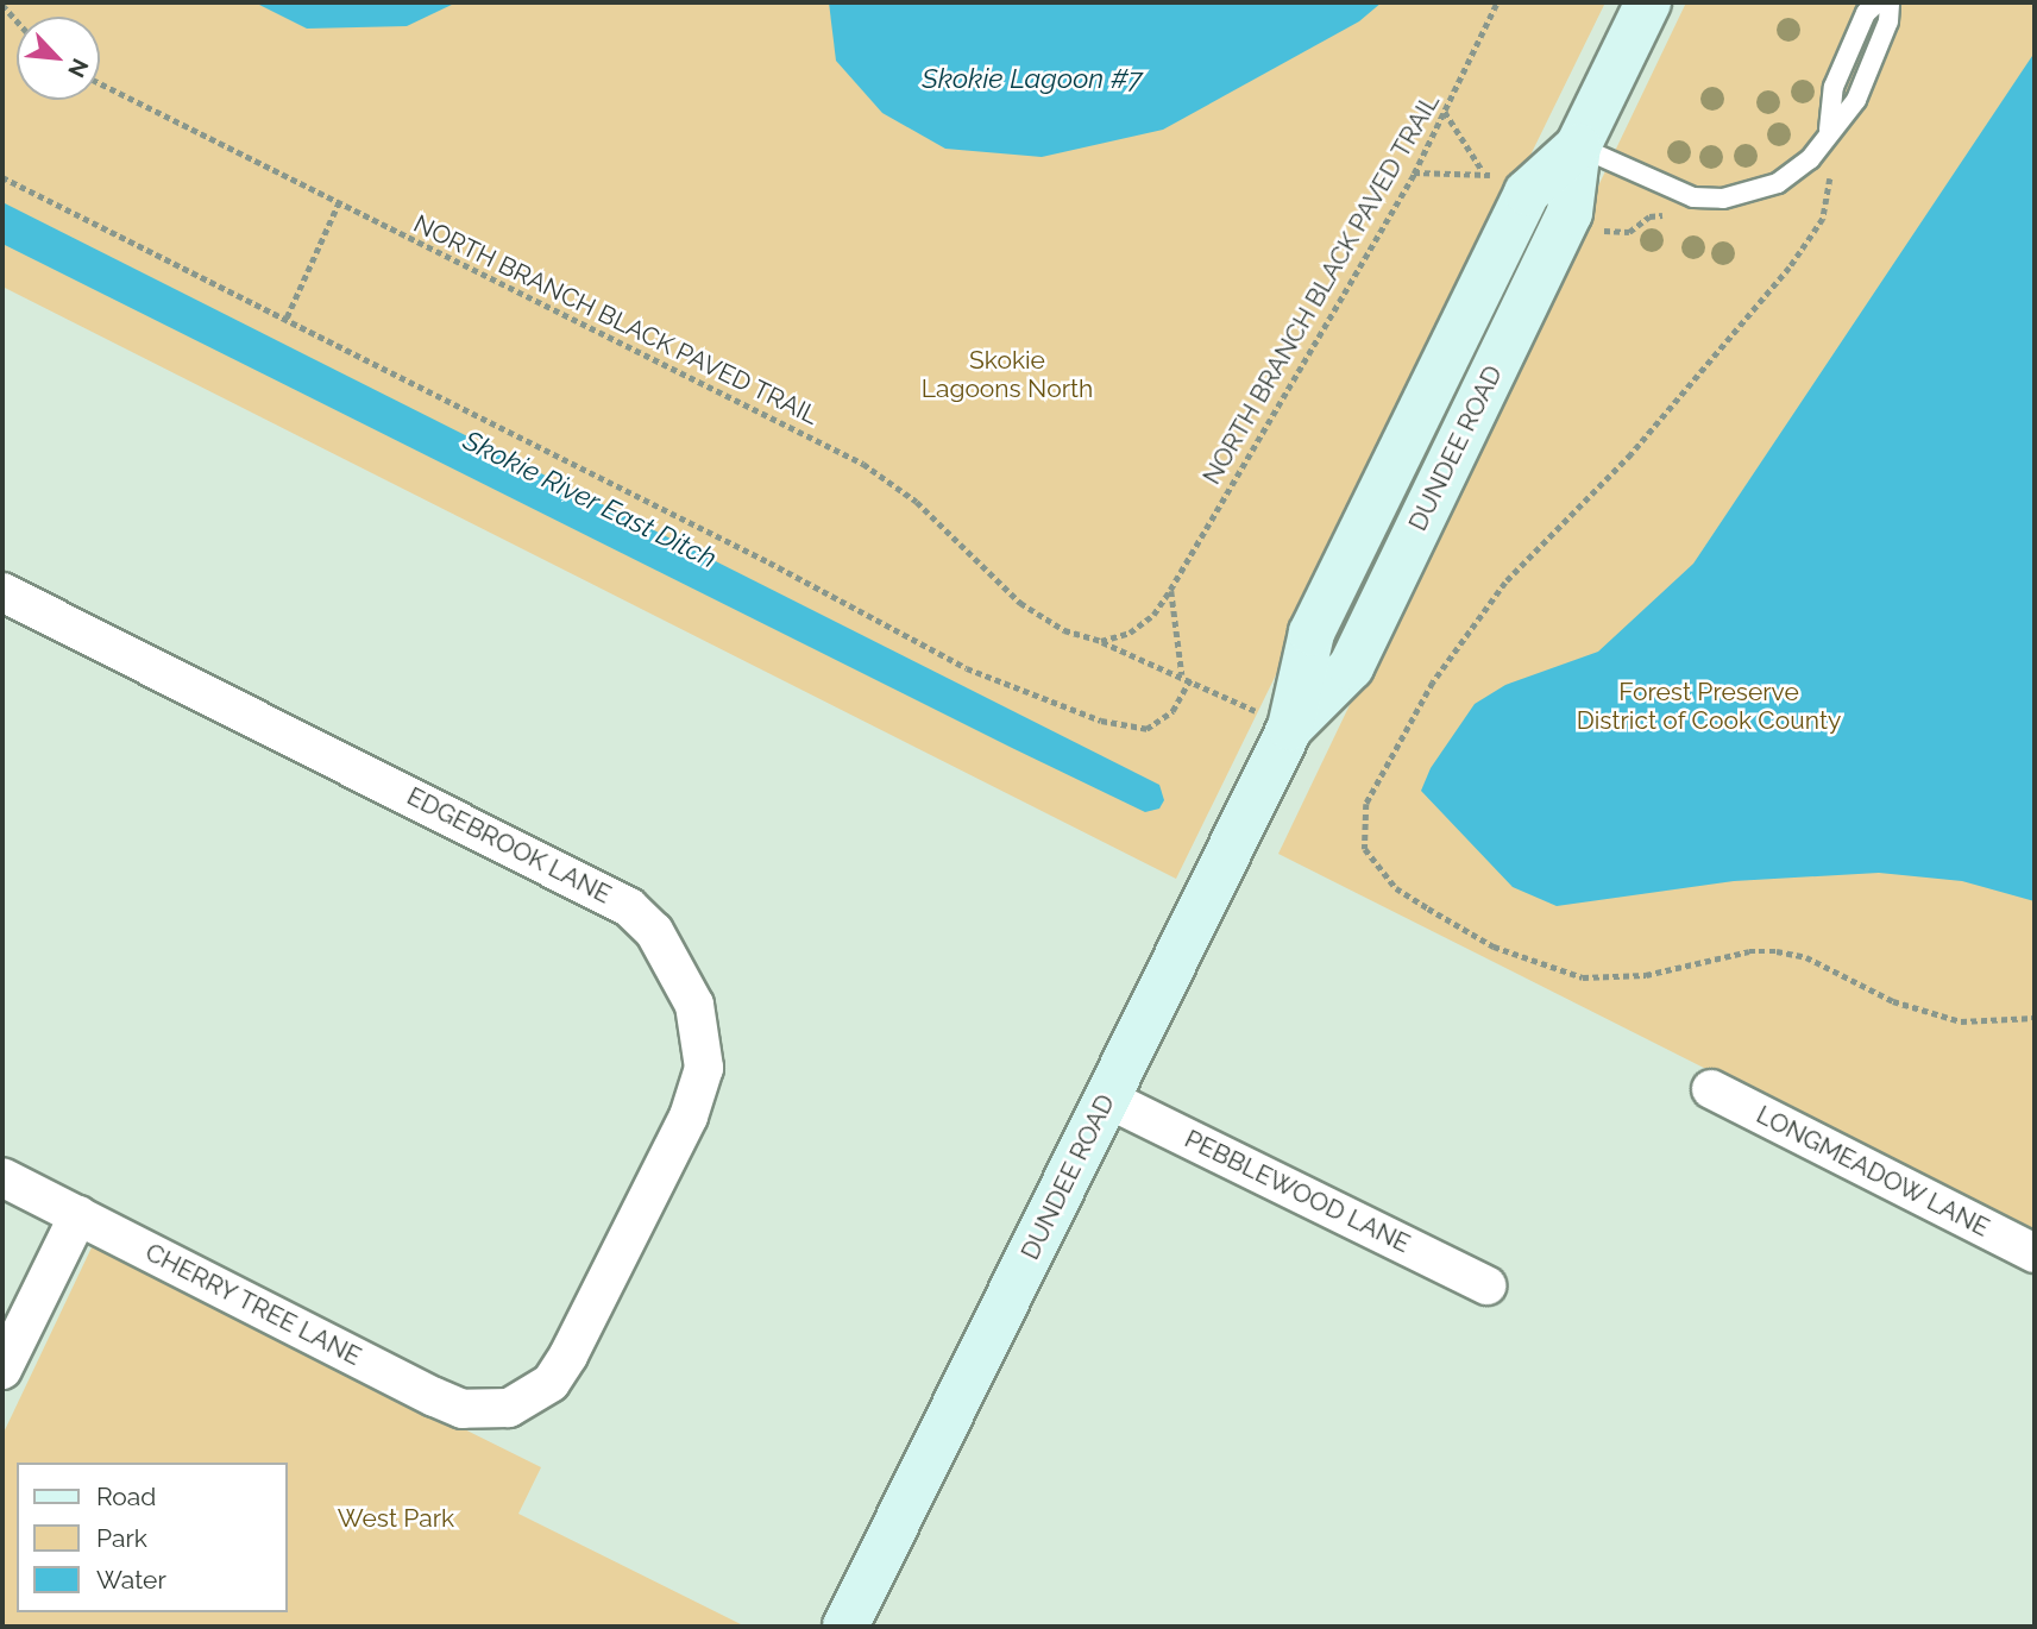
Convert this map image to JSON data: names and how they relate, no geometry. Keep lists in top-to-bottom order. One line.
{"streets":{"main road":["DUNDEE ROAD"],"street":["EDGEBROOK LANE","LONGMEADOW LANE","PEBBLEWOOD LANE","CHERRY TREE LANE"],"path":["NORTH BRANCH BLACK PAVED TRAIL"]},"crossings":[["NORTH BRANCH BLACK PAVED TRAIL","DUNDEE ROAD"],["DUNDEE ROAD","PEBBLEWOOD LANE"],["EDGEBROOK LANE","CHERRY TREE LANE"]],"water":["Skokie Lagoon #7","Skokie River East Ditch"],"parks":["Skokie Lagoons North","Forest Preserve District of Cook County","West Park"],"legend":["Road","Park","Water"],"north":"bottom right"}
